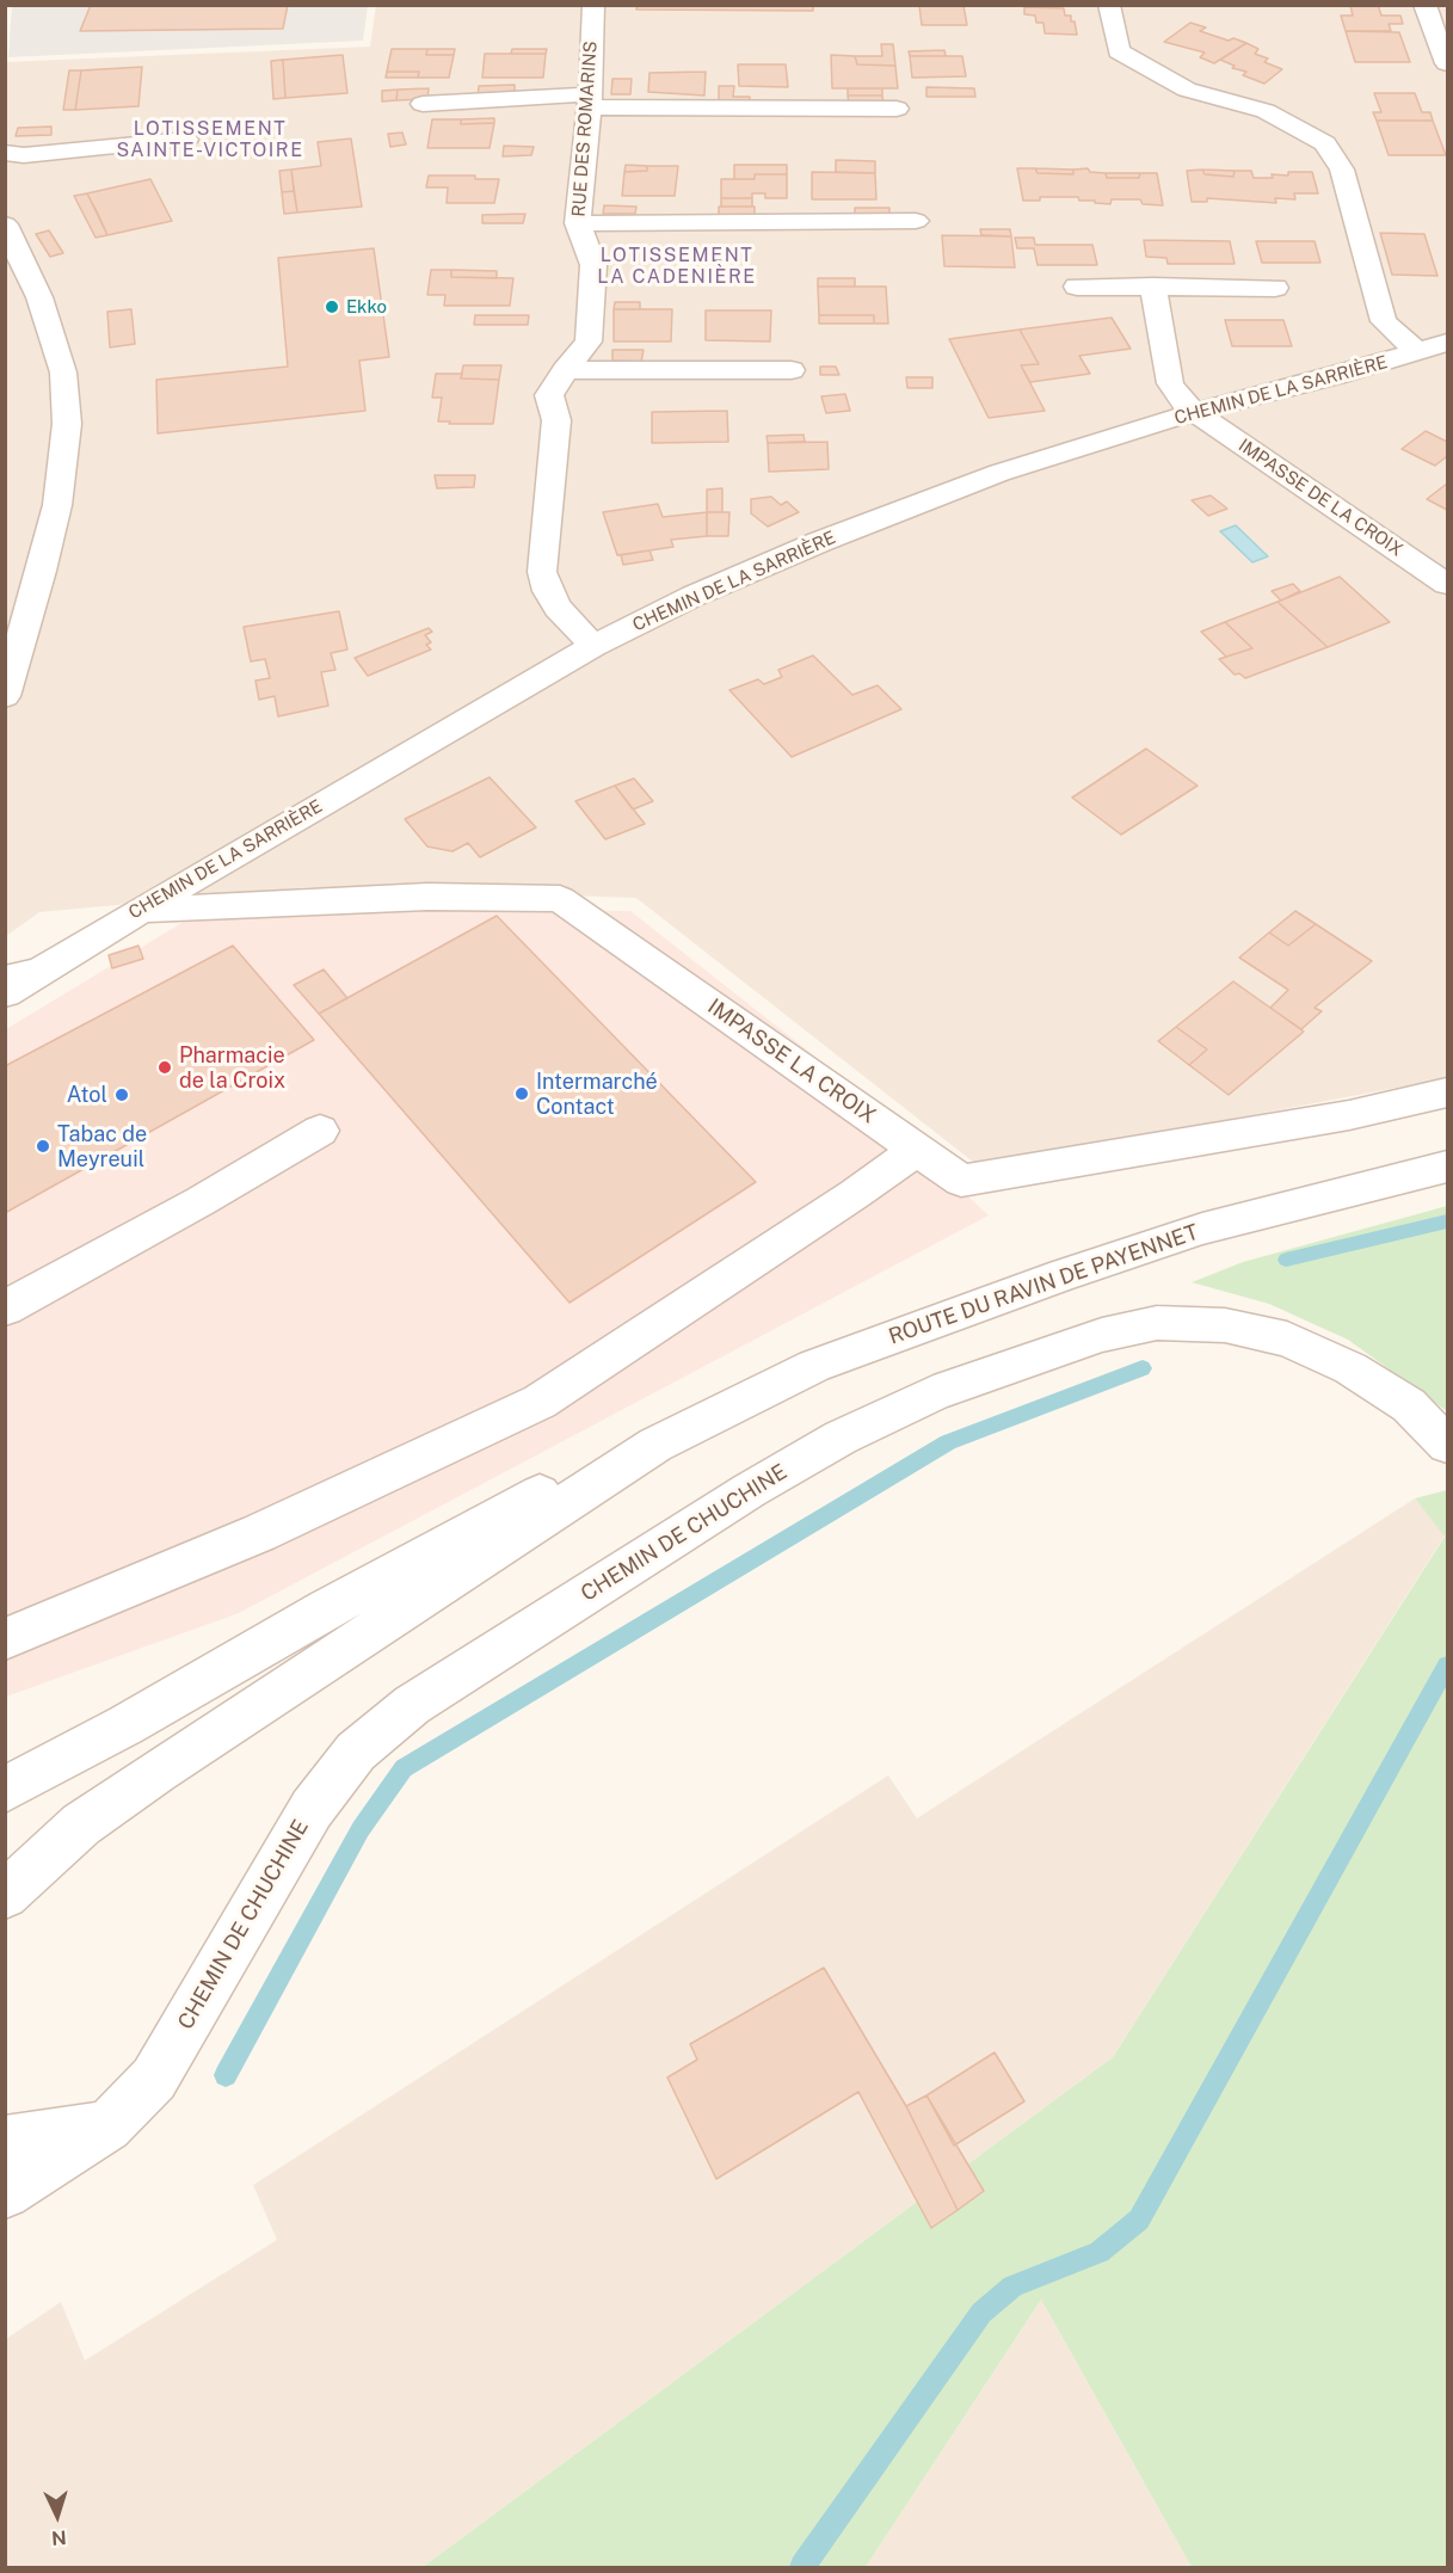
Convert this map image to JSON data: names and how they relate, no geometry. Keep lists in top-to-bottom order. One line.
{"streets":{"street":["RUE DES ROMARINS","CHEMIN DE LA SARRIÈRE","IMPASSE DE LA CROIX","IMPASSE LA CROIX","ROUTE DU RAVIN DE PAYENNET","CHEMIN DE CHUCHINE"]},"crossings":[["RUE DES ROMARINS","CHEMIN DE LA SARRIÈRE"],["CHEMIN DE LA SARRIÈRE","IMPASSE DE LA CROIX"],["CHEMIN DE LA SARRIÈRE","IMPASSE LA CROIX"]],"districts":["LOTISSEMENT SAINTE-VICTOIRE","LOTISSEMENT LA CADENIÈRE"],"places":["Ekko","Pharmacie de la Croix","Intermarché Contact","Atol","Tabac de Meyreuil"],"north":"bottom"}
